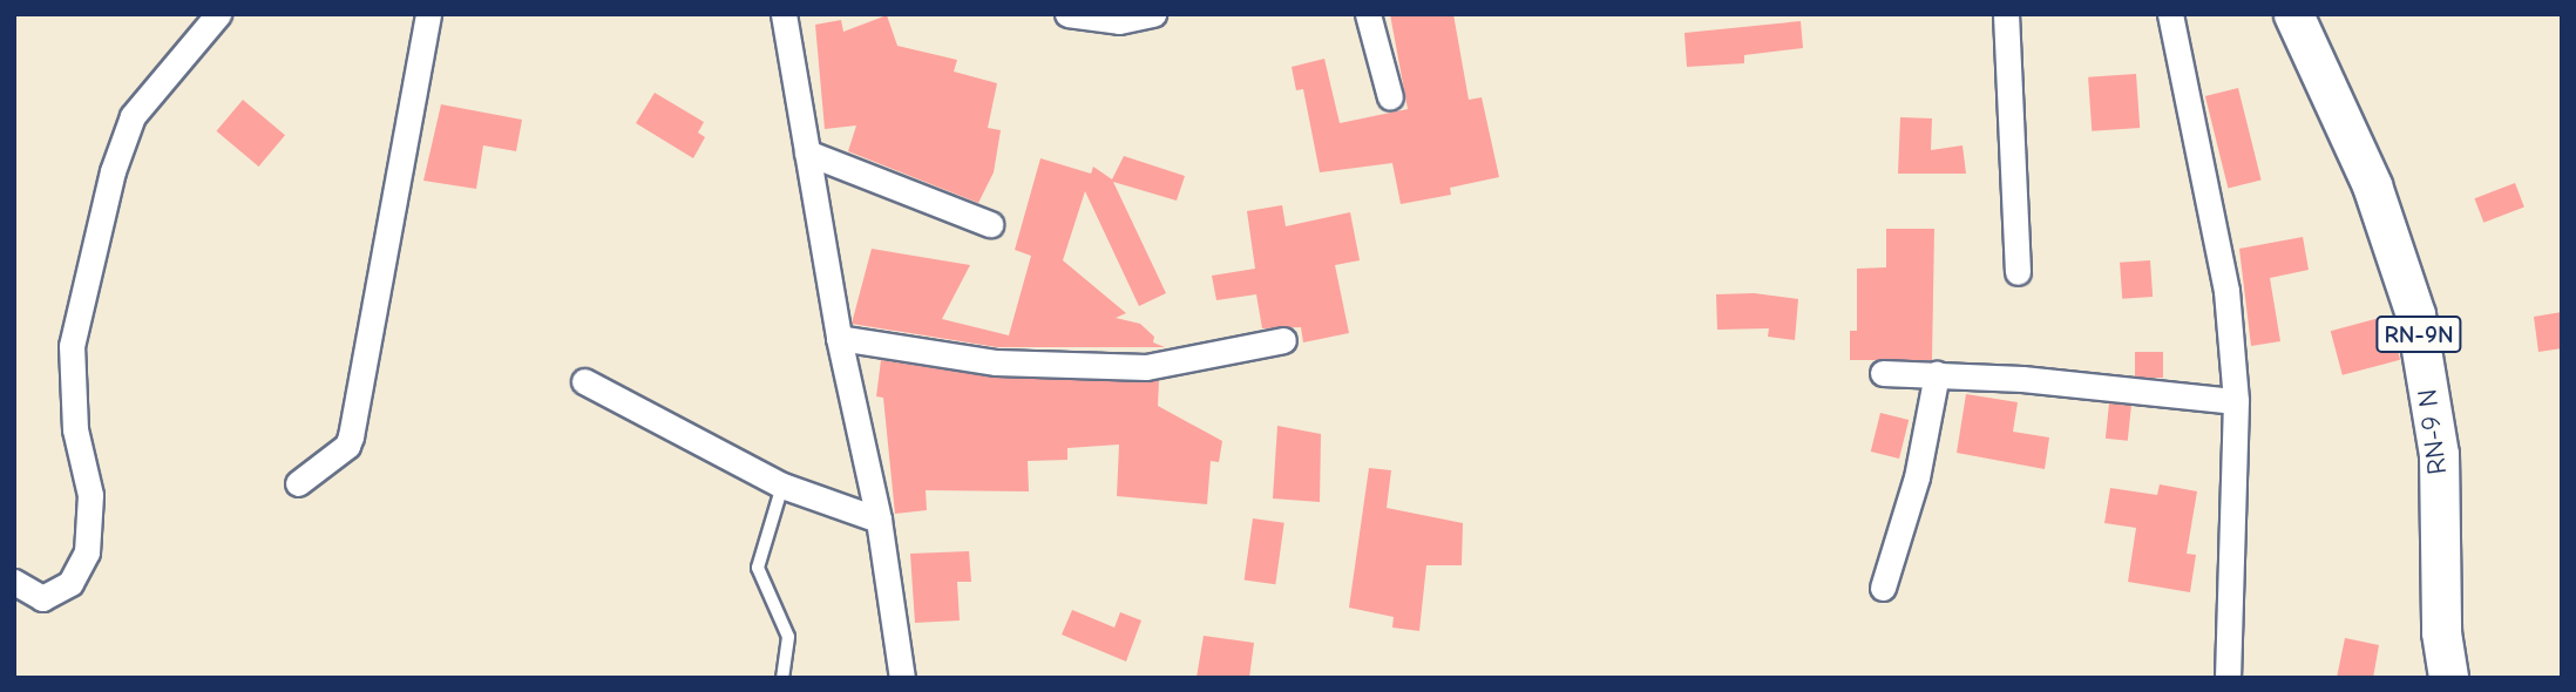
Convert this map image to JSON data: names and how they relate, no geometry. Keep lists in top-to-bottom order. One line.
{"streets":{"main road":["RN-9N","RN-9 N"]}}
